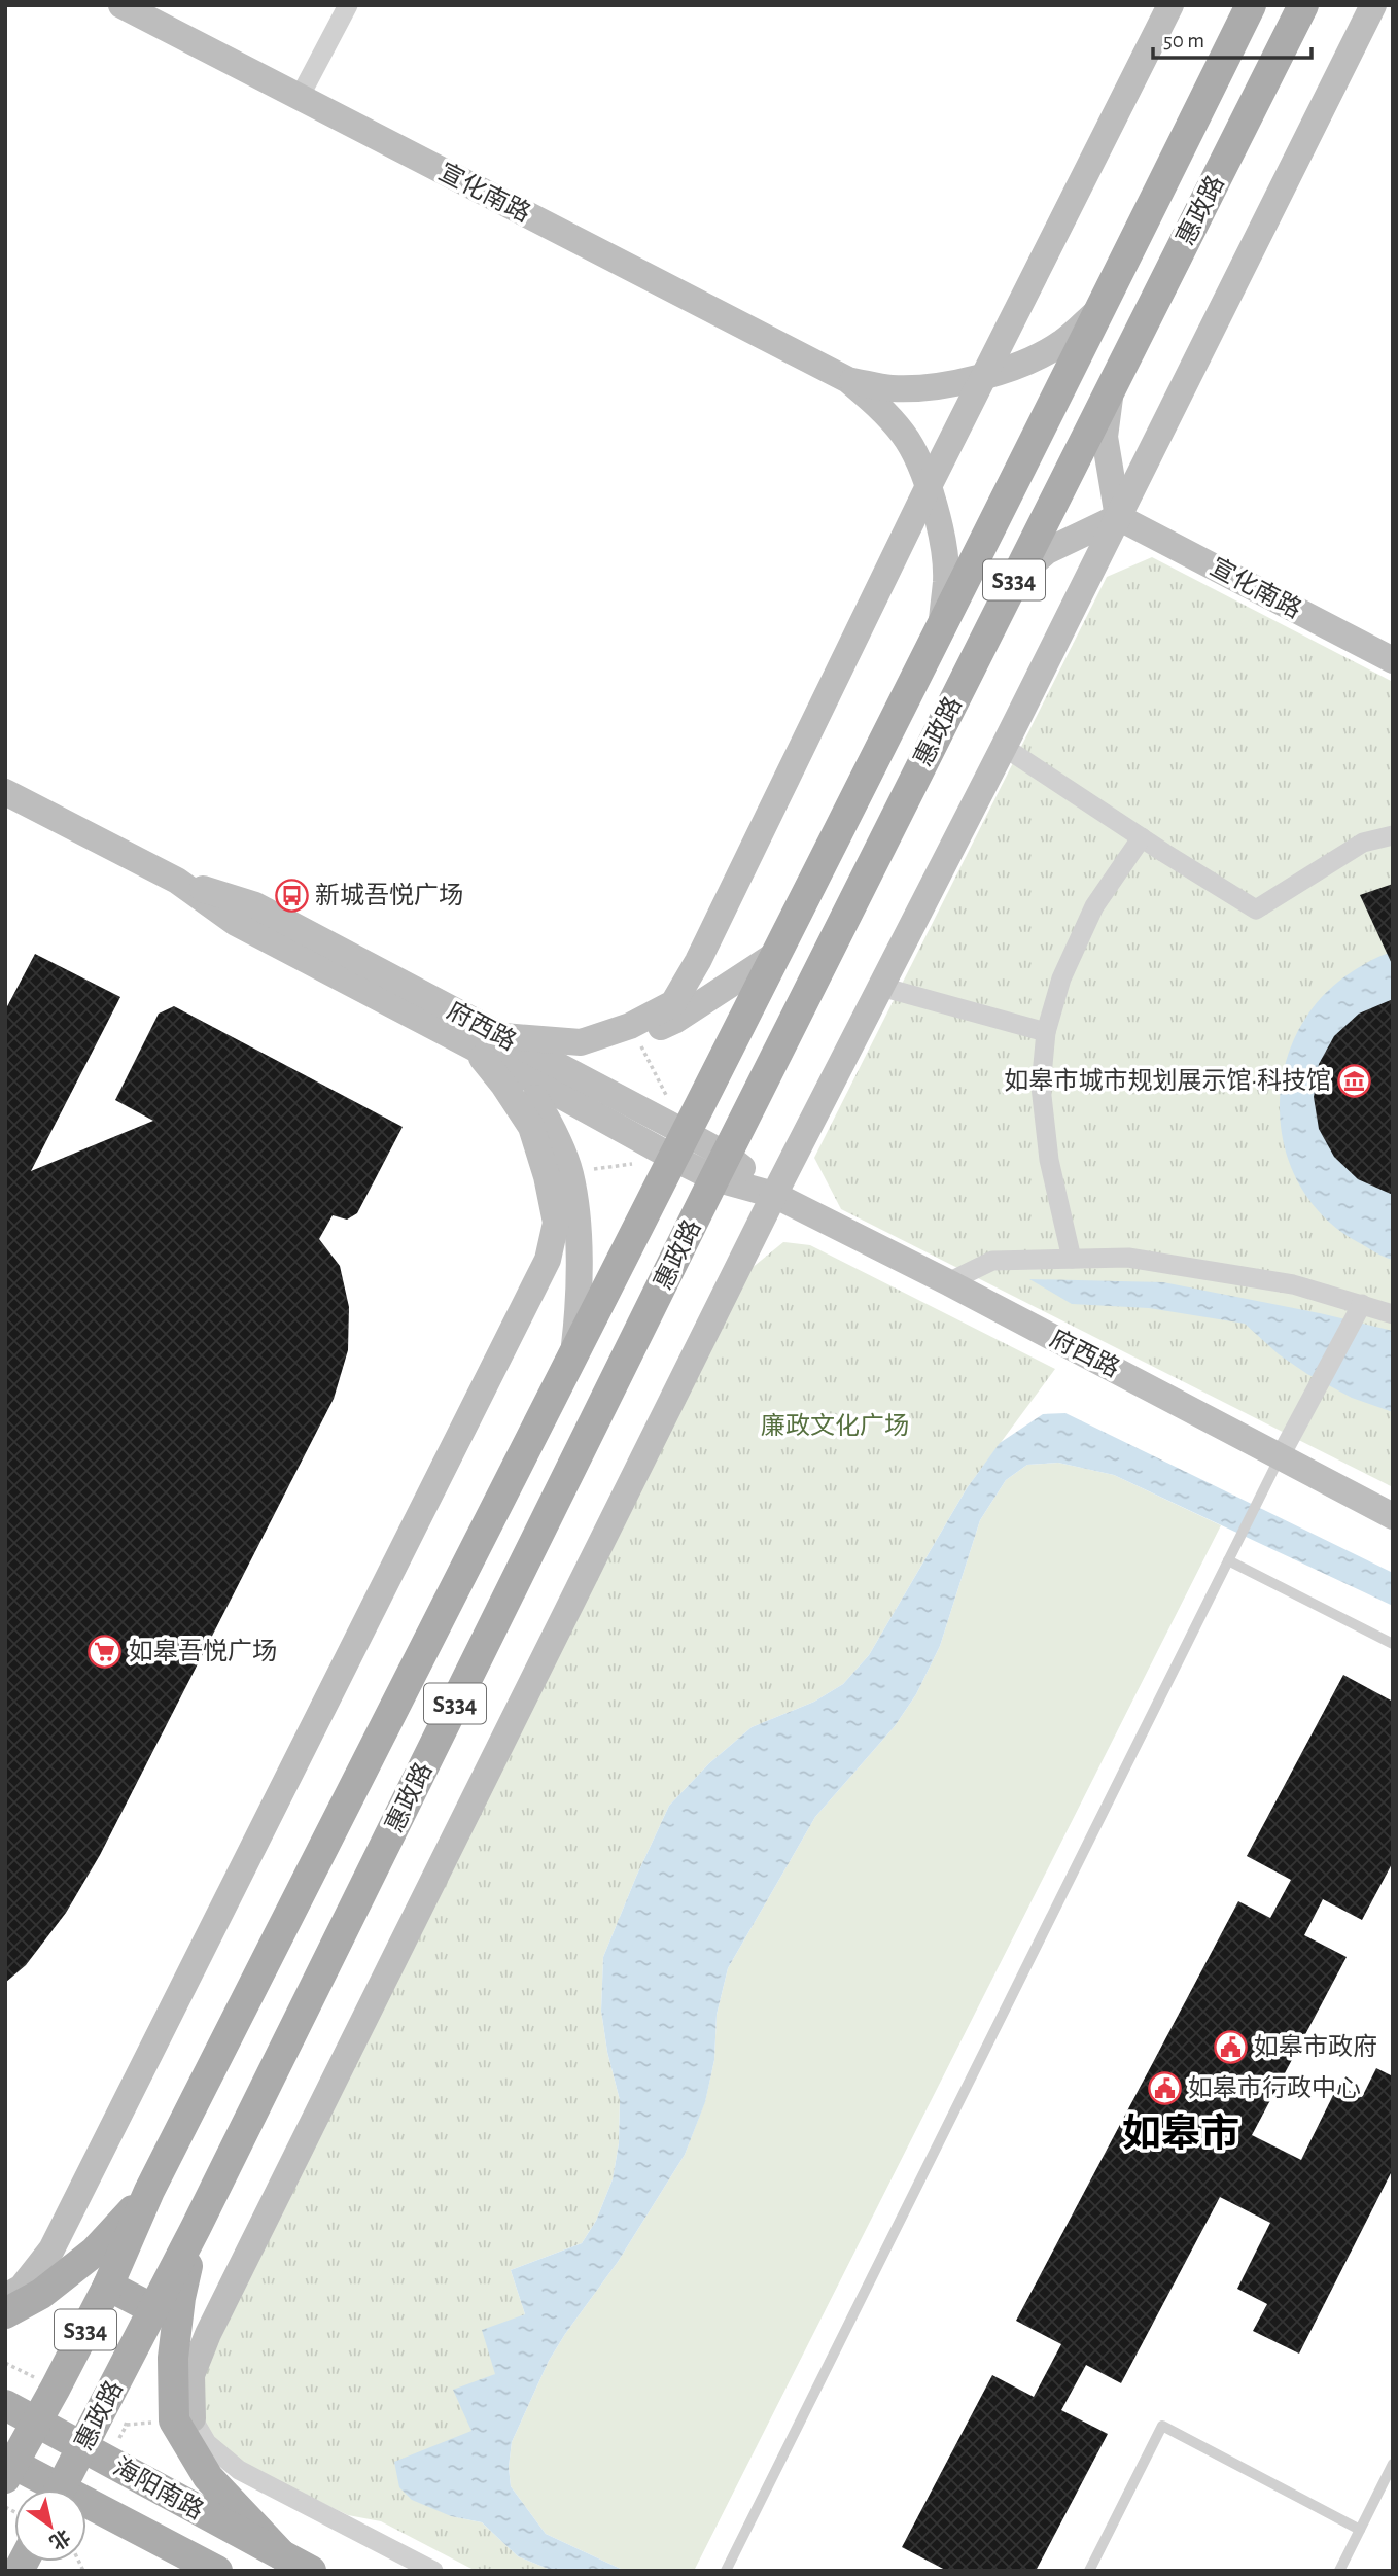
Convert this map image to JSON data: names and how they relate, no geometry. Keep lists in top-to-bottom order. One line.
{"streets":{"main road":["宣化南路","惠政路","S334","府西路","海阳南路"]},"crossings":[["惠政路","府西路"],["惠政路","海阳南路"]],"districts":["如皋市"],"parks":["廉政文化广场"],"places":{"bus stop":["新城吾悦广场"],"museum":["如皋市城市规划展示馆·科技馆"],"supermarket":["如皋吾悦广场"],"public building":["如皋市政府","如皋市行政中心"]},"scale_bar":"50 m","north":"bottom right"}
